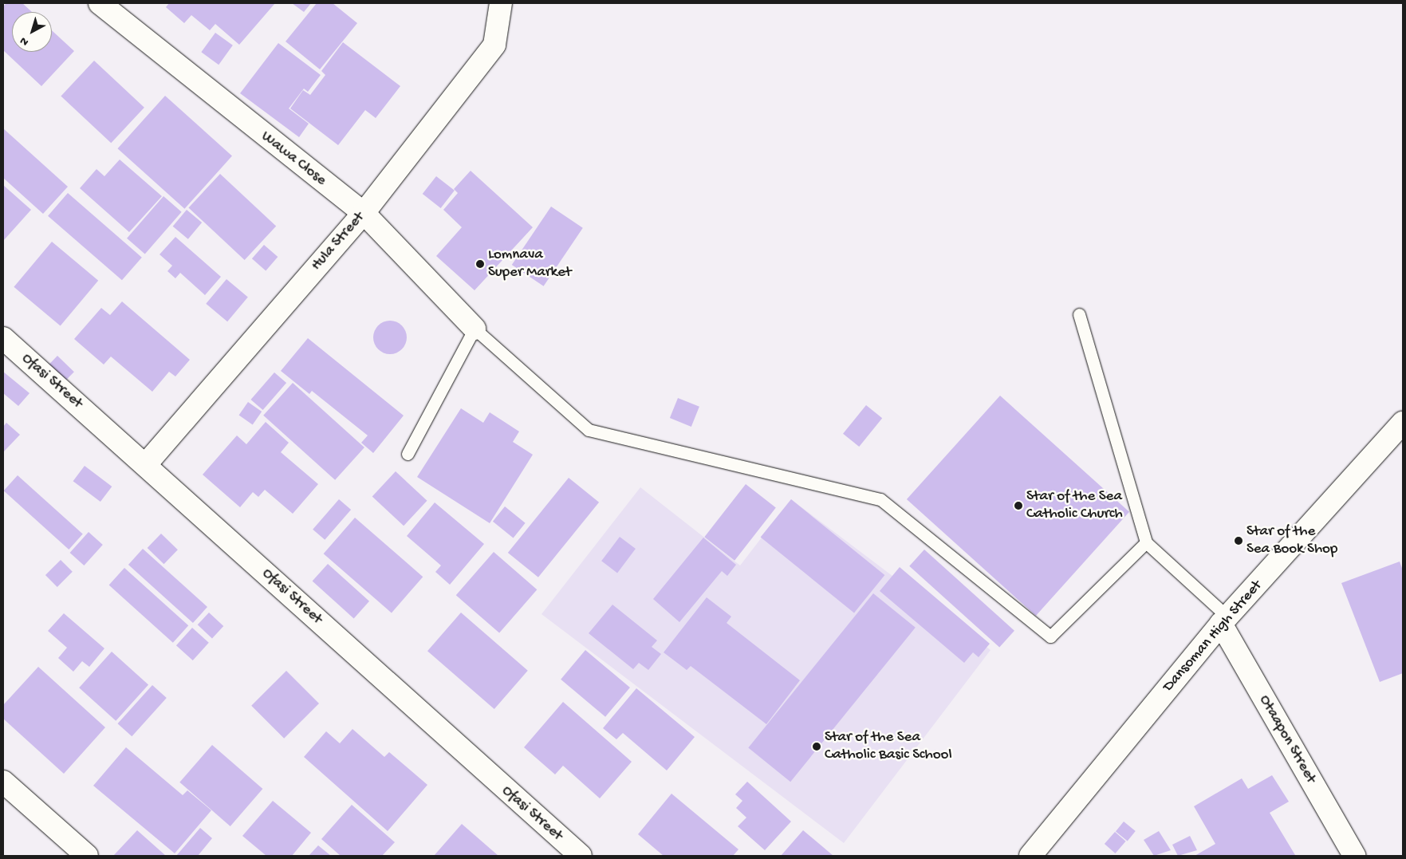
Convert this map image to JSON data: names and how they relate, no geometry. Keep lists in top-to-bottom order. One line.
{"streets":{"street":["Wawa Close","Hula Street","Ofasi Street","Dansoman High Street","Otaapon Street"]},"crossings":[["Wawa Close","Hula Street"],["Hula Street","Ofasi Street"],["Dansoman High Street","Otaapon Street"]],"places":["Lomnava Super Market","Star of the Sea Catholic Church","Star of the Sea Book Shop","Star of the Sea Catholic Basic School"],"north":"bottom left"}
